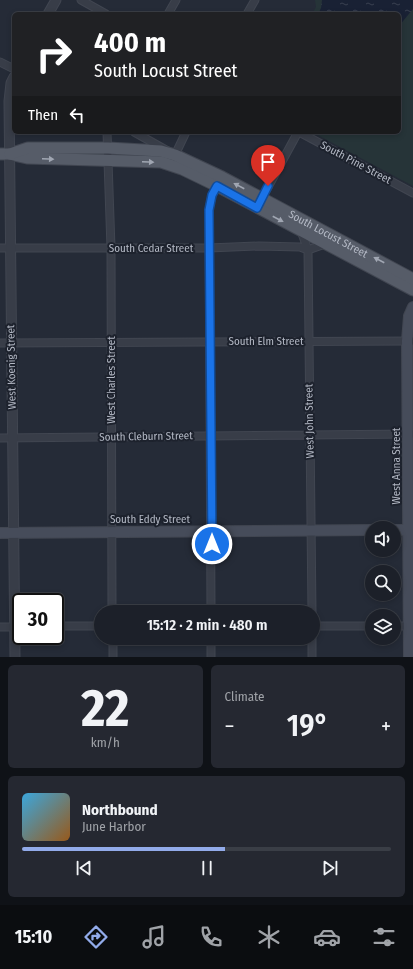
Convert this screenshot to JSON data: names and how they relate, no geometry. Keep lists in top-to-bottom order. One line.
{"streets":{"main road":["South Locust Street","West Anna Street","South Eddy Street"],"street":["South Pine Street","South Cedar Street","South Elm Street","West Koenig Street","West Charles Street","West John Street","South Cleburn Street"]},"crossings":[["South Locust Street","South Cedar Street"],["South Locust Street","West Koenig Street"],["South Locust Street","West Charles Street"],["South Locust Street","West John Street"],["South Cedar Street","West Koenig Street"],["South Cedar Street","West Charles Street"],["South Cedar Street","West John Street"],["South Elm Street","West Koenig Street"],["South Elm Street","West Charles Street"],["South Elm Street","West John Street"],["South Elm Street","West Anna Street"],["West Koenig Street","South Cleburn Street"],["West Koenig Street","South Eddy Street"],["West Charles Street","South Cleburn Street"],["West Charles Street","South Eddy Street"],["West John Street","South Cleburn Street"],["West John Street","South Eddy Street"],["South Cleburn Street","West Anna Street"]],"page":{"turn":["400 m","South Locust Street"],"then":"Then","limit":"30","trip":"15:12 · 2 min · 480 m","tile":[["22","km/h"],"Climate"],"heat":["−","19°","+"],"song":["Northbound","June Harbor"],"tabs":"15:10"}}
